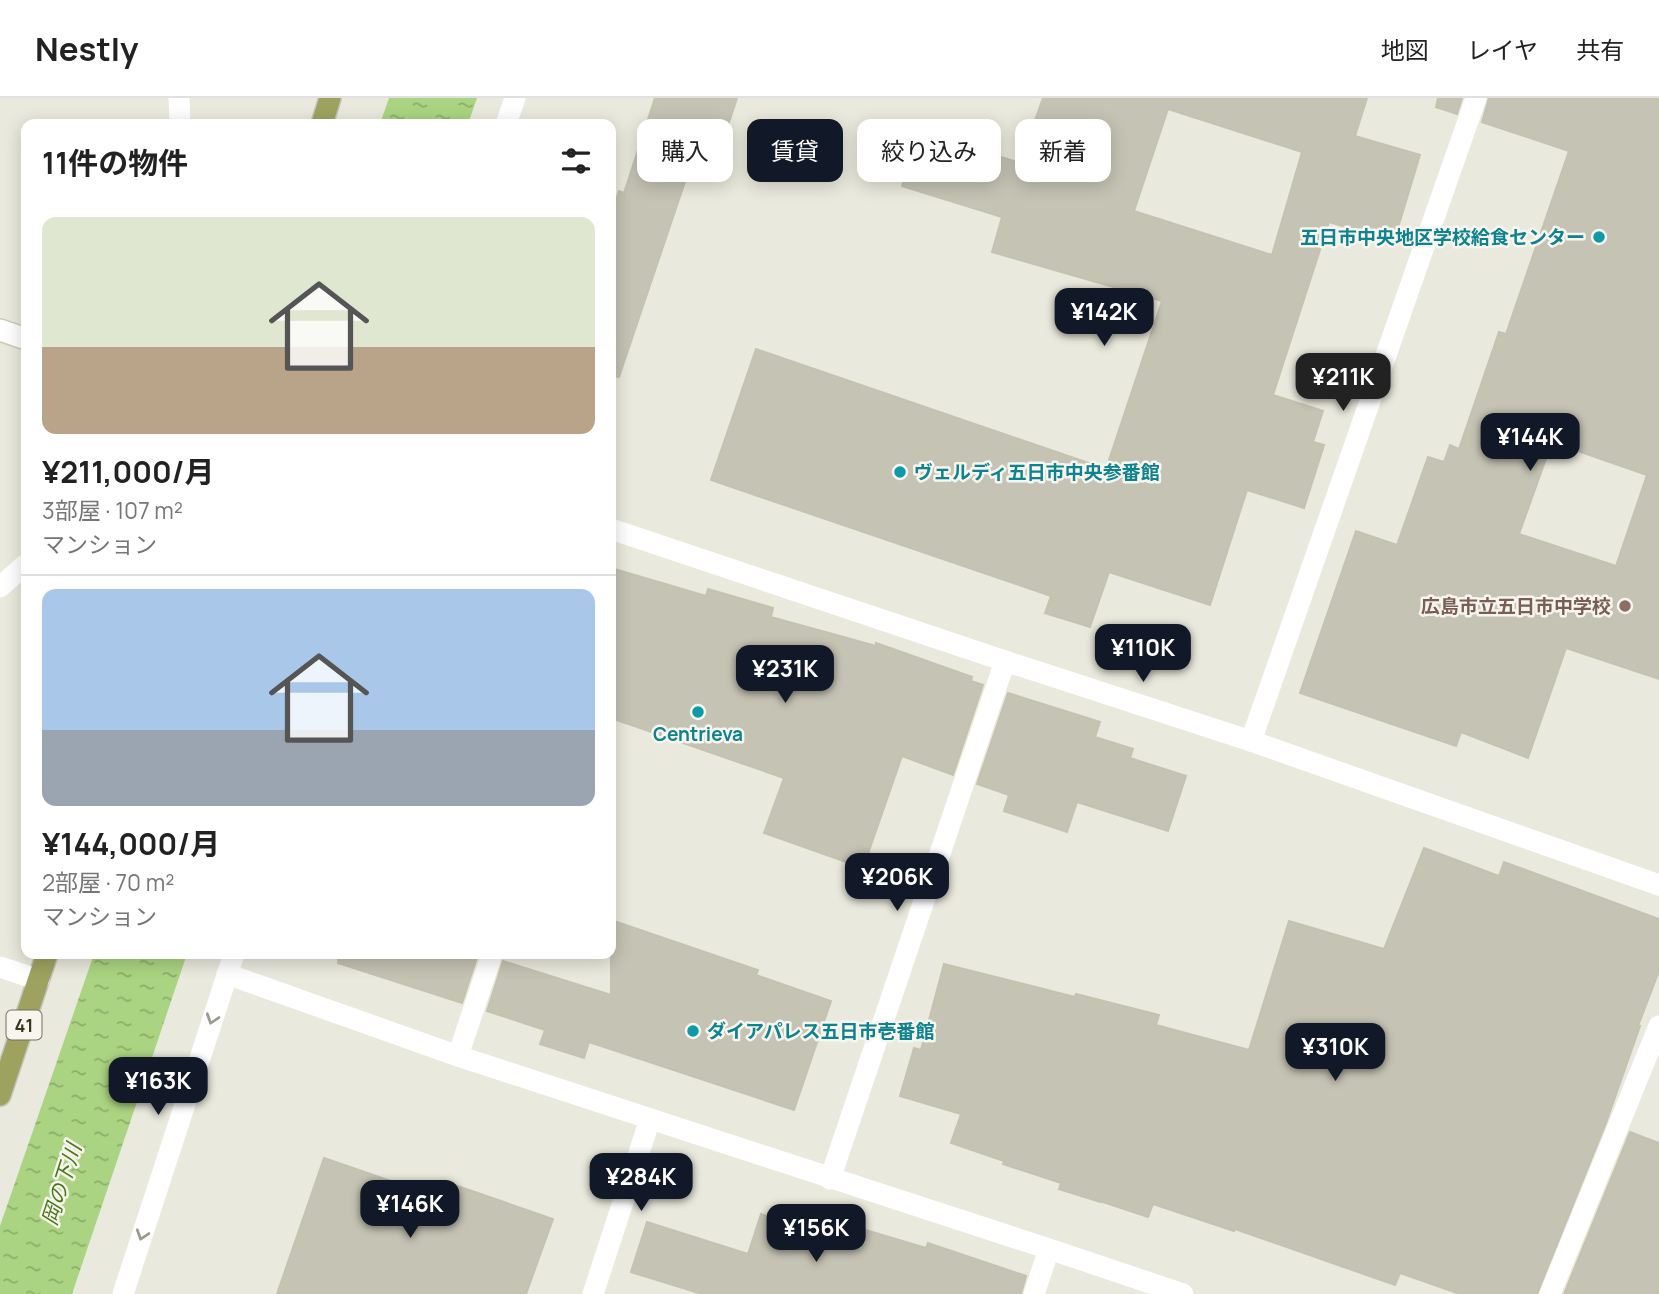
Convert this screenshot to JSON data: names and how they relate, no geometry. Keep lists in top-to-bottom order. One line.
{"streets":{"main road":["41"]},"water":["岡の下川"],"places":["五日市中央地区学校給食センター","ヴェルディ五日市中央参番館","広島市立五日市中学校","Centrieva","ダイアパレス五日市壱番館"],"page":{"header":"Nestly","nav":["地図","レイヤ","共有"],"chip":["購入","賃貸","絞り込み","新着"],"heading":"11件の物件","list":[{"name":"¥211,000/月","note":"3部屋 · 107 m² · マンション"},{"name":"¥144,000/月","note":"2部屋 · 70 m² · マンション"}],"price":["¥142K","¥211K","¥144K","¥110K","¥231K","¥206K","¥310K","¥163K","¥284K","¥146K","¥156K"]}}
